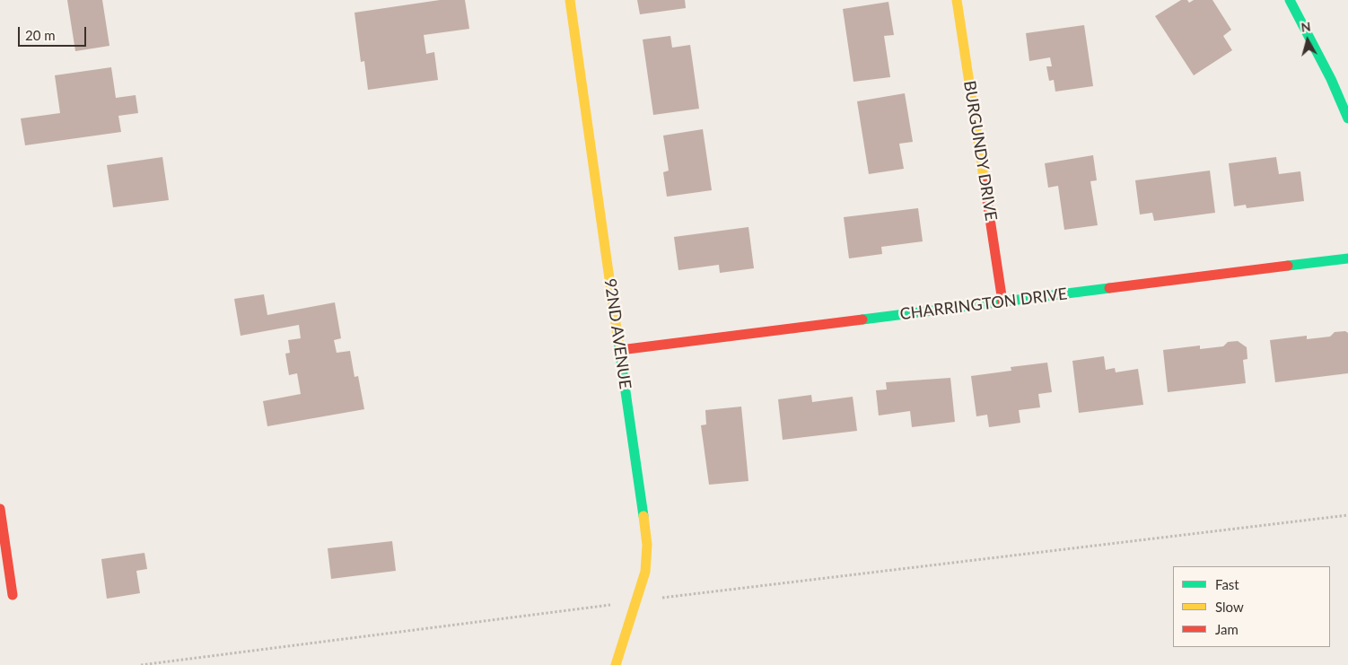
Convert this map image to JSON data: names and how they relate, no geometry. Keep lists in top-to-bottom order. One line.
{"streets":{"street":["BURGUNDY DRIVE","CHARRINGTON DRIVE","92ND AVENUE"]},"crossings":[["BURGUNDY DRIVE","CHARRINGTON DRIVE"],["CHARRINGTON DRIVE","92ND AVENUE"]],"legend":["Fast","Slow","Jam"],"scale_bar":"20 m","north":"top"}
